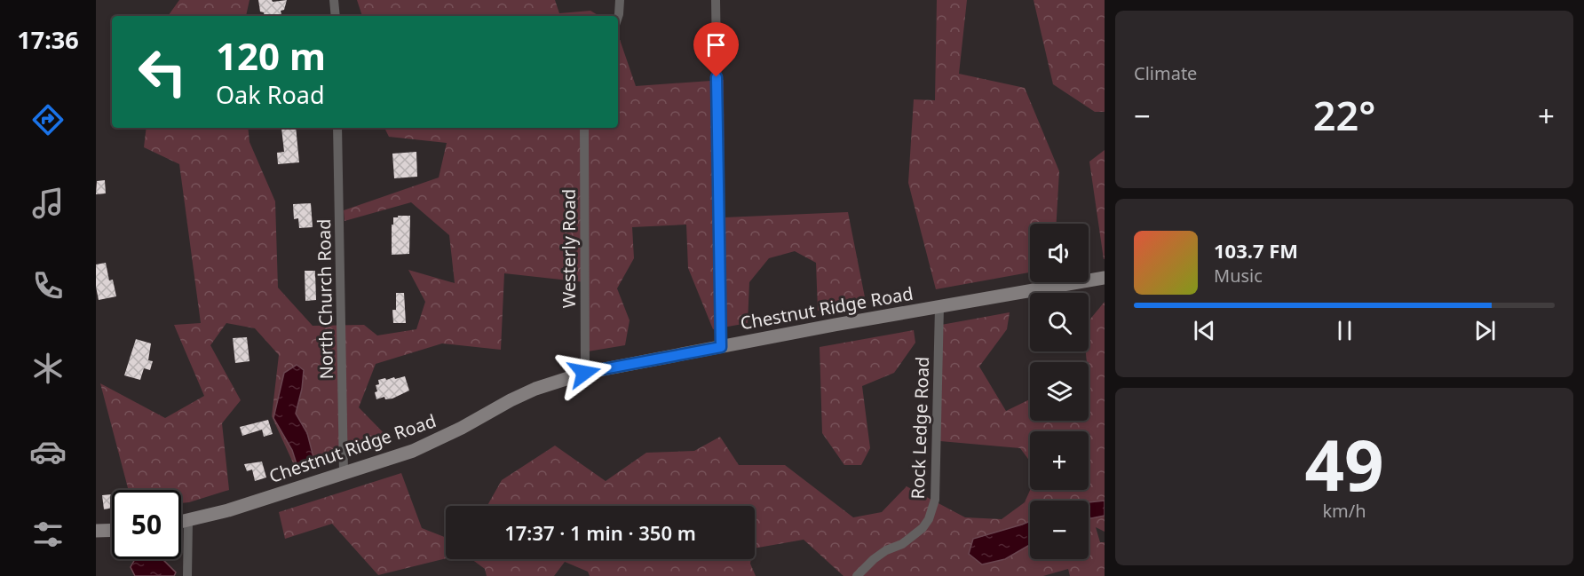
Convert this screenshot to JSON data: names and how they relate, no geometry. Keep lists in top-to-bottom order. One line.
{"streets":{"main road":["Chestnut Ridge Road"],"street":["Westerly Road","North Church Road","Rock Ledge Road"]},"crossings":[["Westerly Road","Chestnut Ridge Road"],["North Church Road","Chestnut Ridge Road"],["Chestnut Ridge Road","Rock Ledge Road"]],"page":{"tabs":"17:36","tile":["Climate",["49","km/h"]],"turn":["120 m","Oak Road"],"heat":["−","22°","+"],"map_buttons":["+","−"],"song":["103.7 FM","Music"],"limit":"50","trip":"17:37 · 1 min · 350 m"}}
